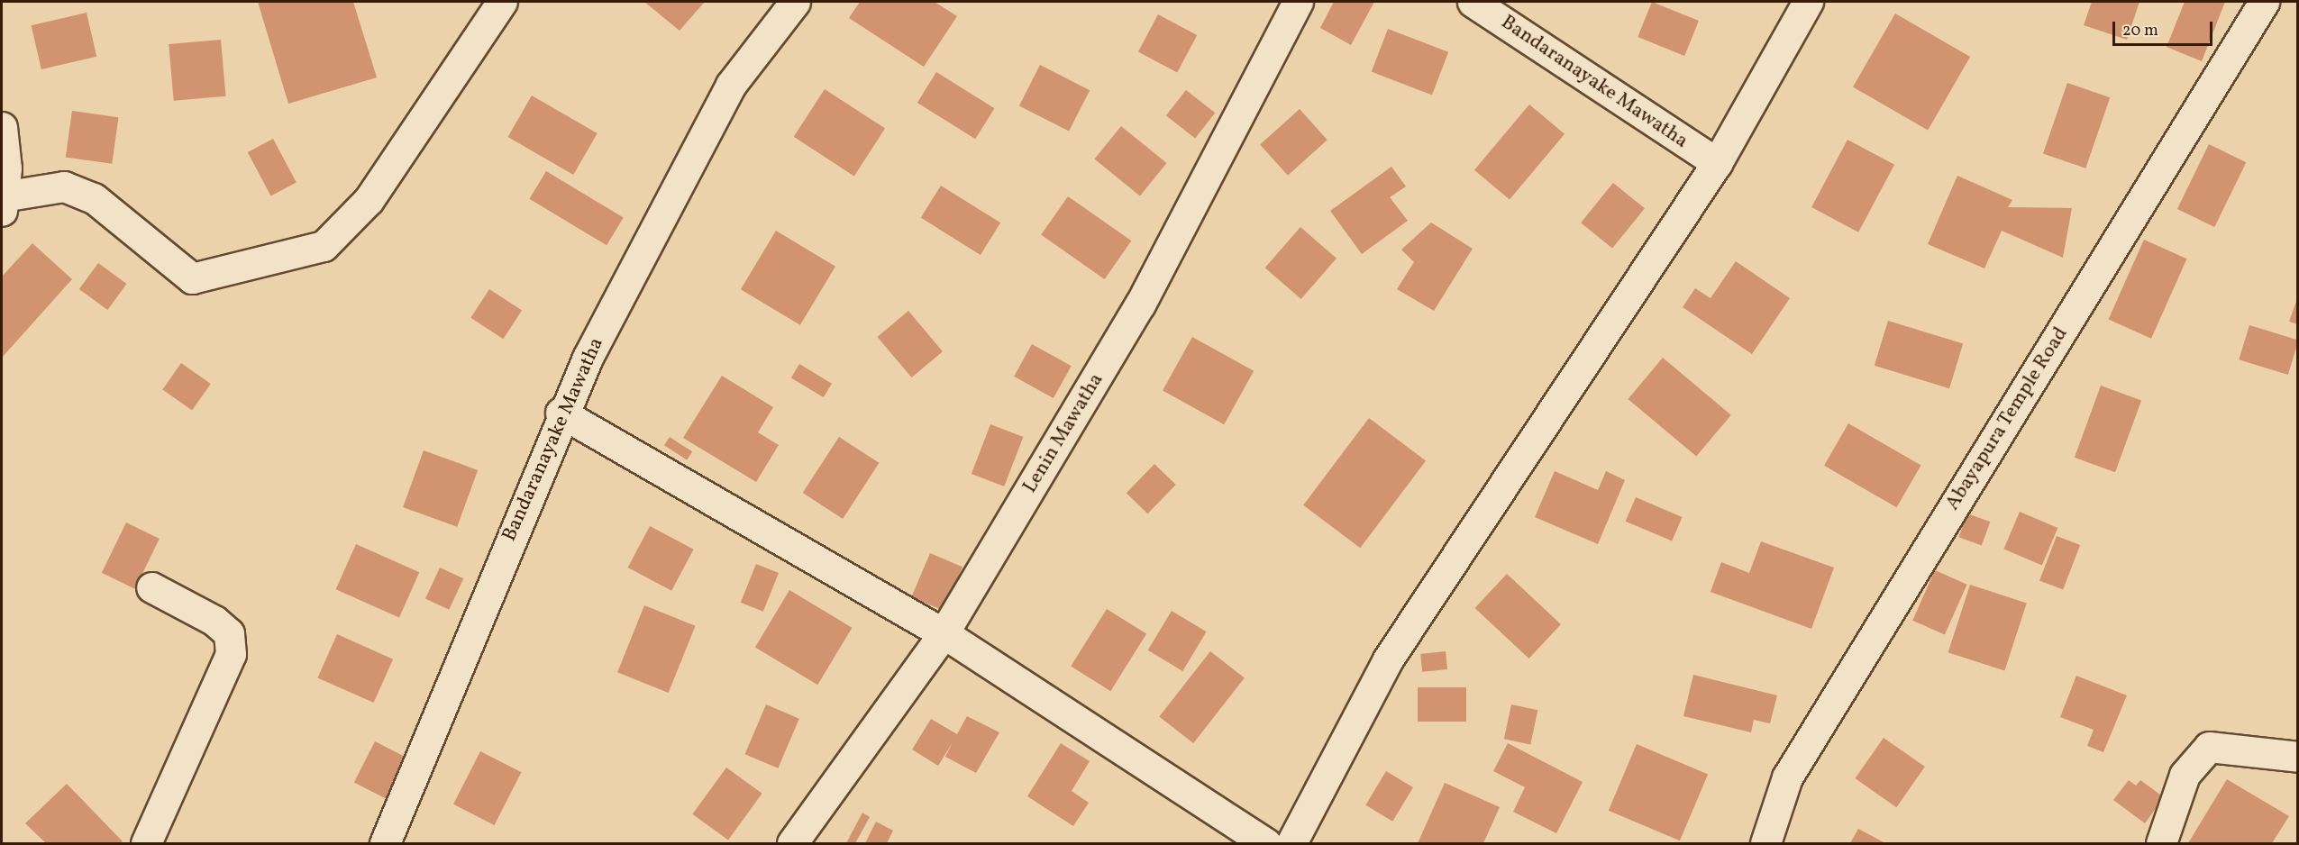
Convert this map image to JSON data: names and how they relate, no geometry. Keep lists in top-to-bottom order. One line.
{"streets":{"street":["Bandaranayake Mawatha","Abayapura Temple Road","Lenin Mawatha"]},"scale_bar":"20 m"}
